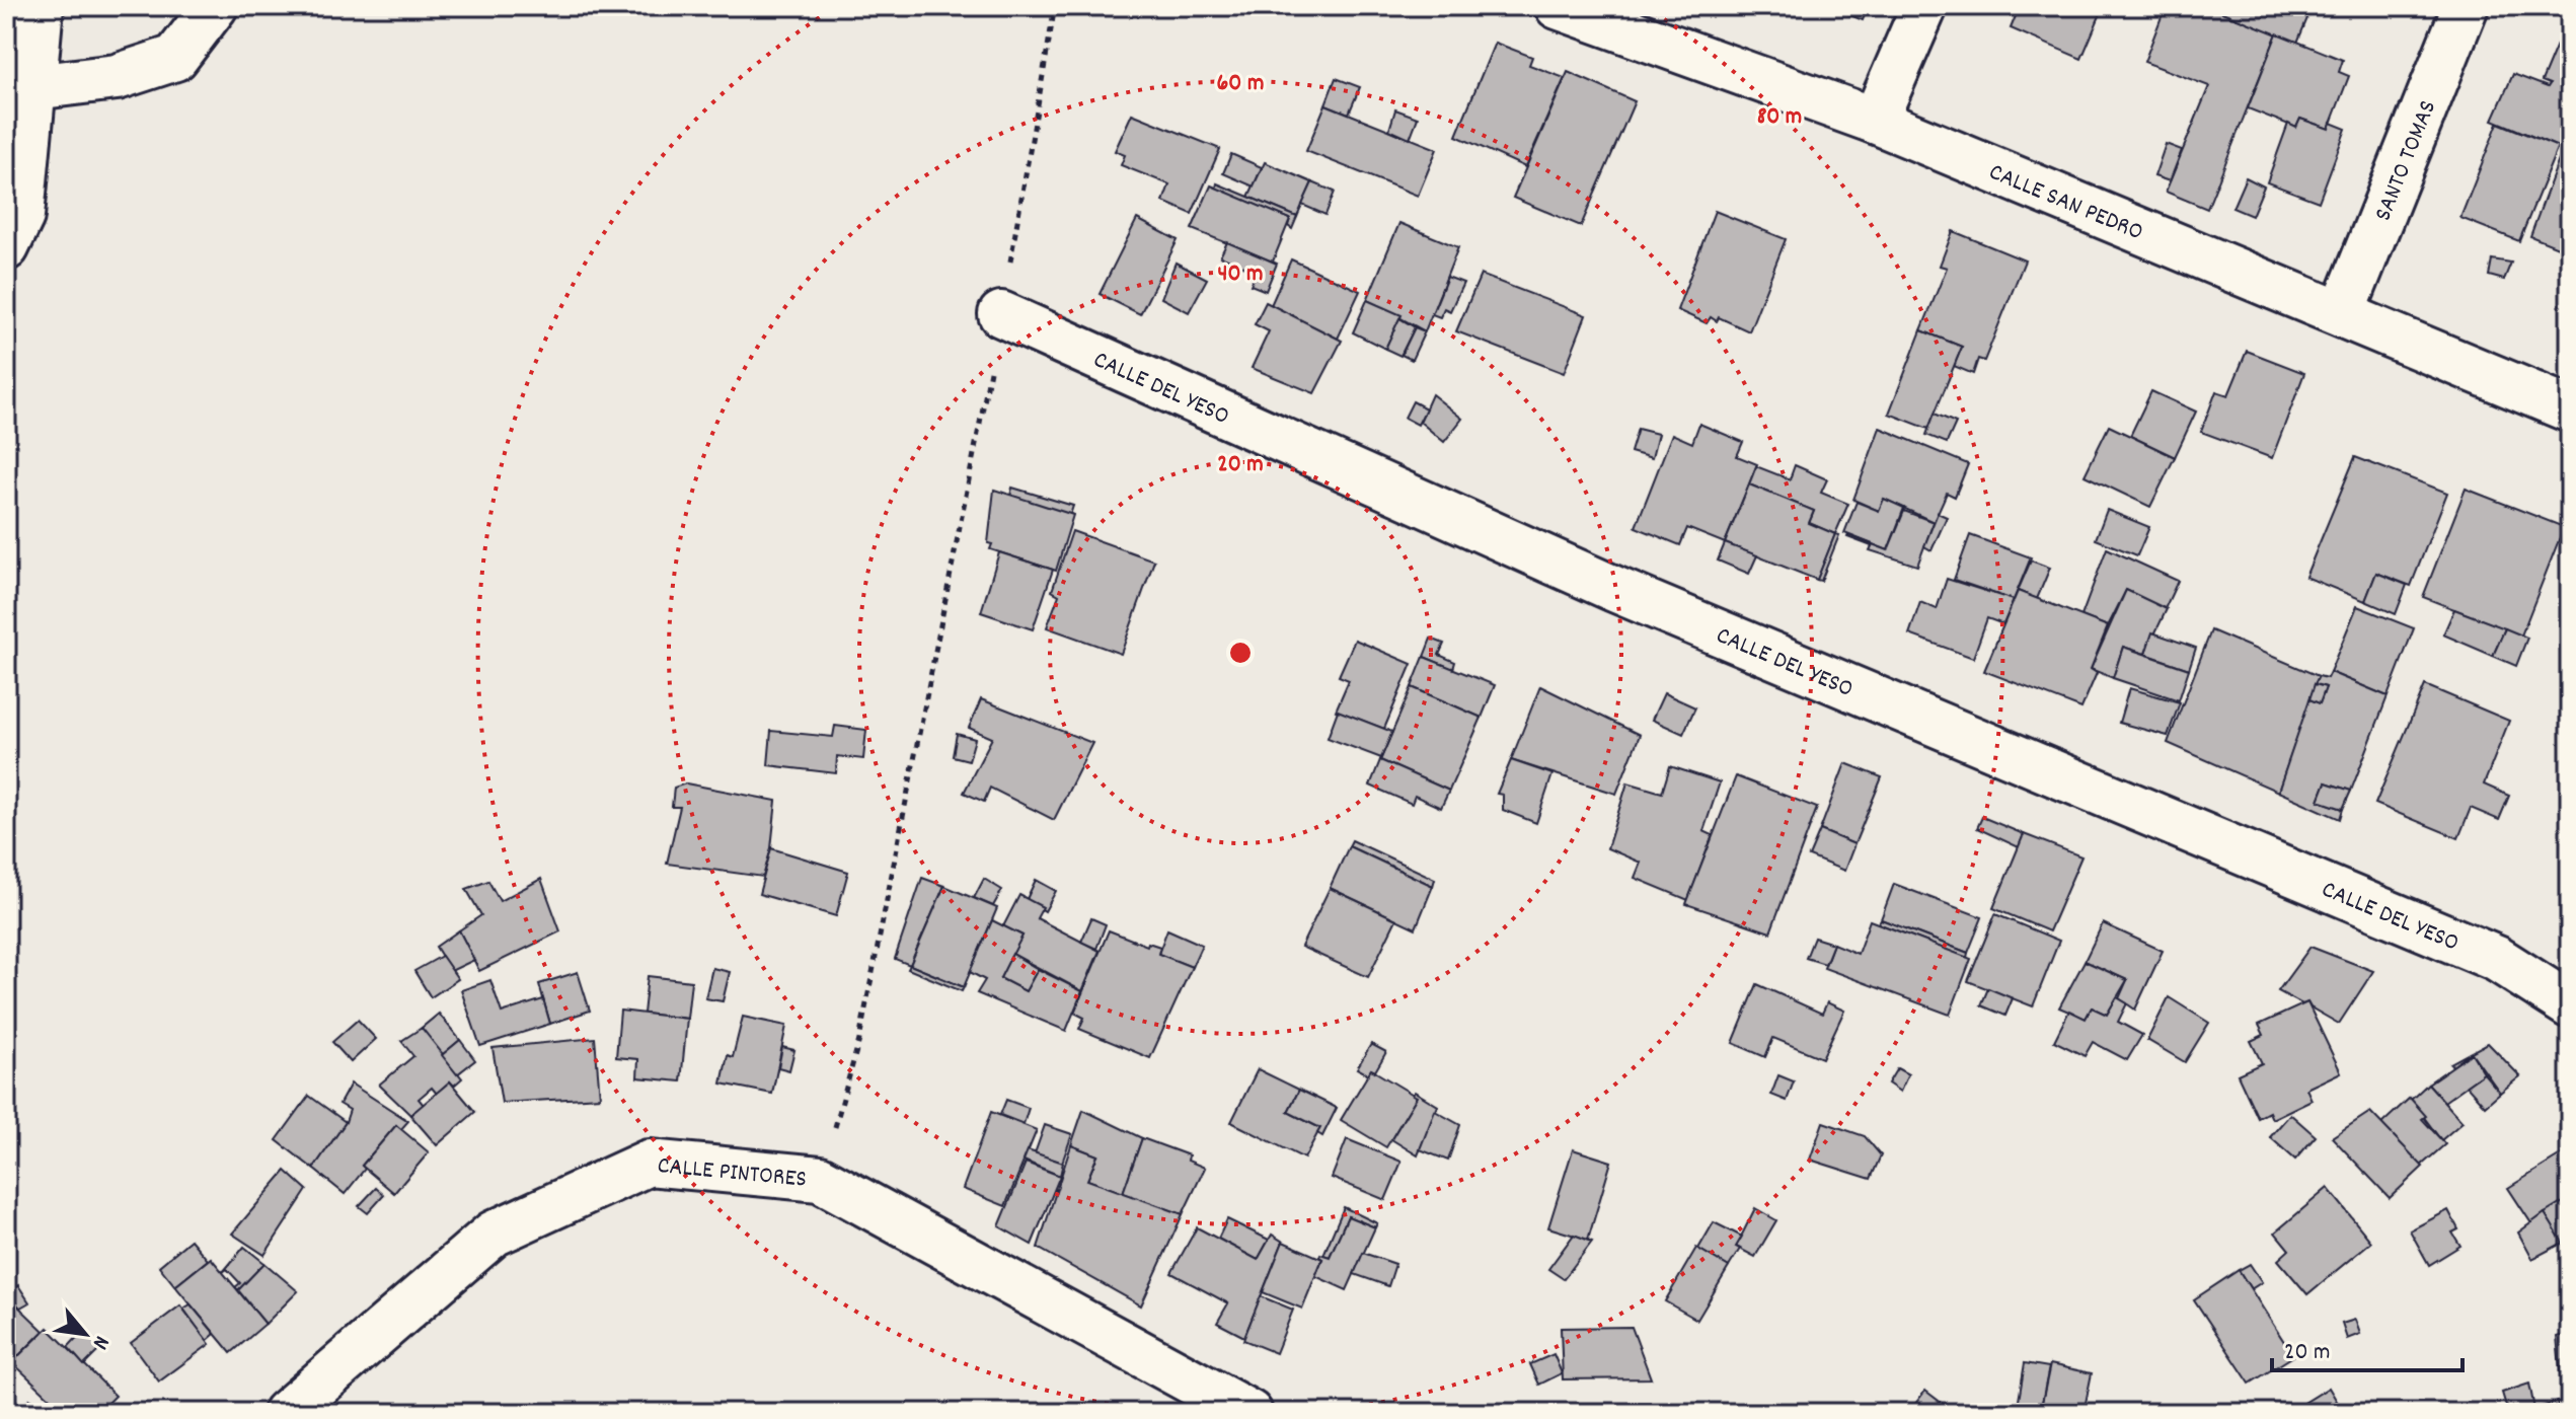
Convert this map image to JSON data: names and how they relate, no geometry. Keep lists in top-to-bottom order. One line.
{"streets":{"street":["SANTO TOMAS","CALLE SAN PEDRO","CALLE DEL YESO","CALLE PINTORES"]},"crossings":[["SANTO TOMAS","CALLE SAN PEDRO"]],"scale_bar":"20 m","north":"bottom right","rings":["60 m","80 m","40 m","20 m"]}
